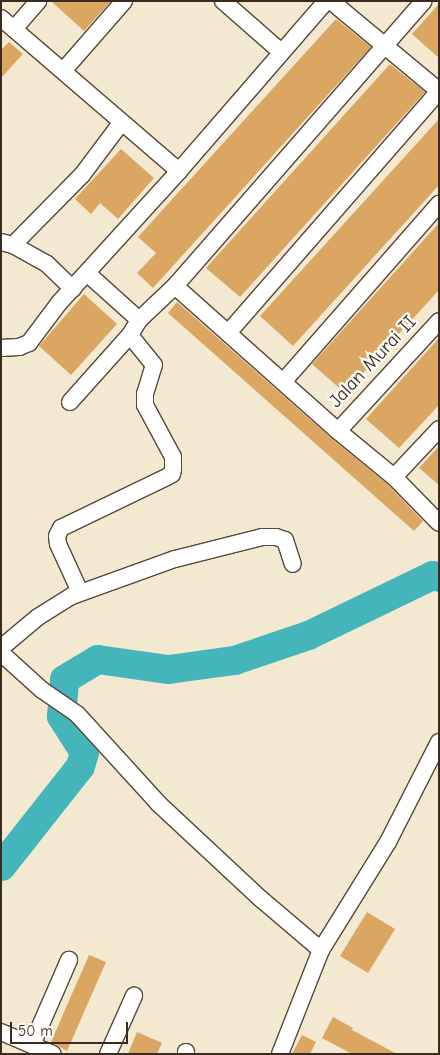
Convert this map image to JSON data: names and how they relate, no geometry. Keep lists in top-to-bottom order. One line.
{"streets":{"street":["Jalan Murai II"]},"scale_bar":"50 m"}
